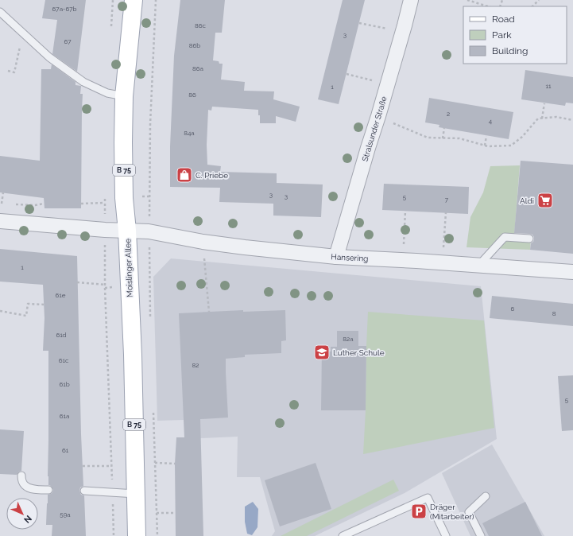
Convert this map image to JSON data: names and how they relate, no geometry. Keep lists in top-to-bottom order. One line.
{"streets":{"main road":["B 75","Moislinger Allee"],"street":["Stralsunder Straße","Hansering"]},"crossings":[["Stralsunder Straße","Hansering"],["Hansering","Moislinger Allee"]],"places":{"shop":["C. Priebe"],"supermarket":["Aldi"],"school or university":["Luther Schule"],"parking":["Dräger (Mitarbeiter)"]},"house_numbers":["67a-67b","86c","3","67","86b","86a","11","1","86","2","4","84a","3","3","5","7","1","61e","6","8","61d","82a","61c","82","61b","5","61a","61","59a"],"legend":["Road","Park","Building"],"north":"bottom right"}
